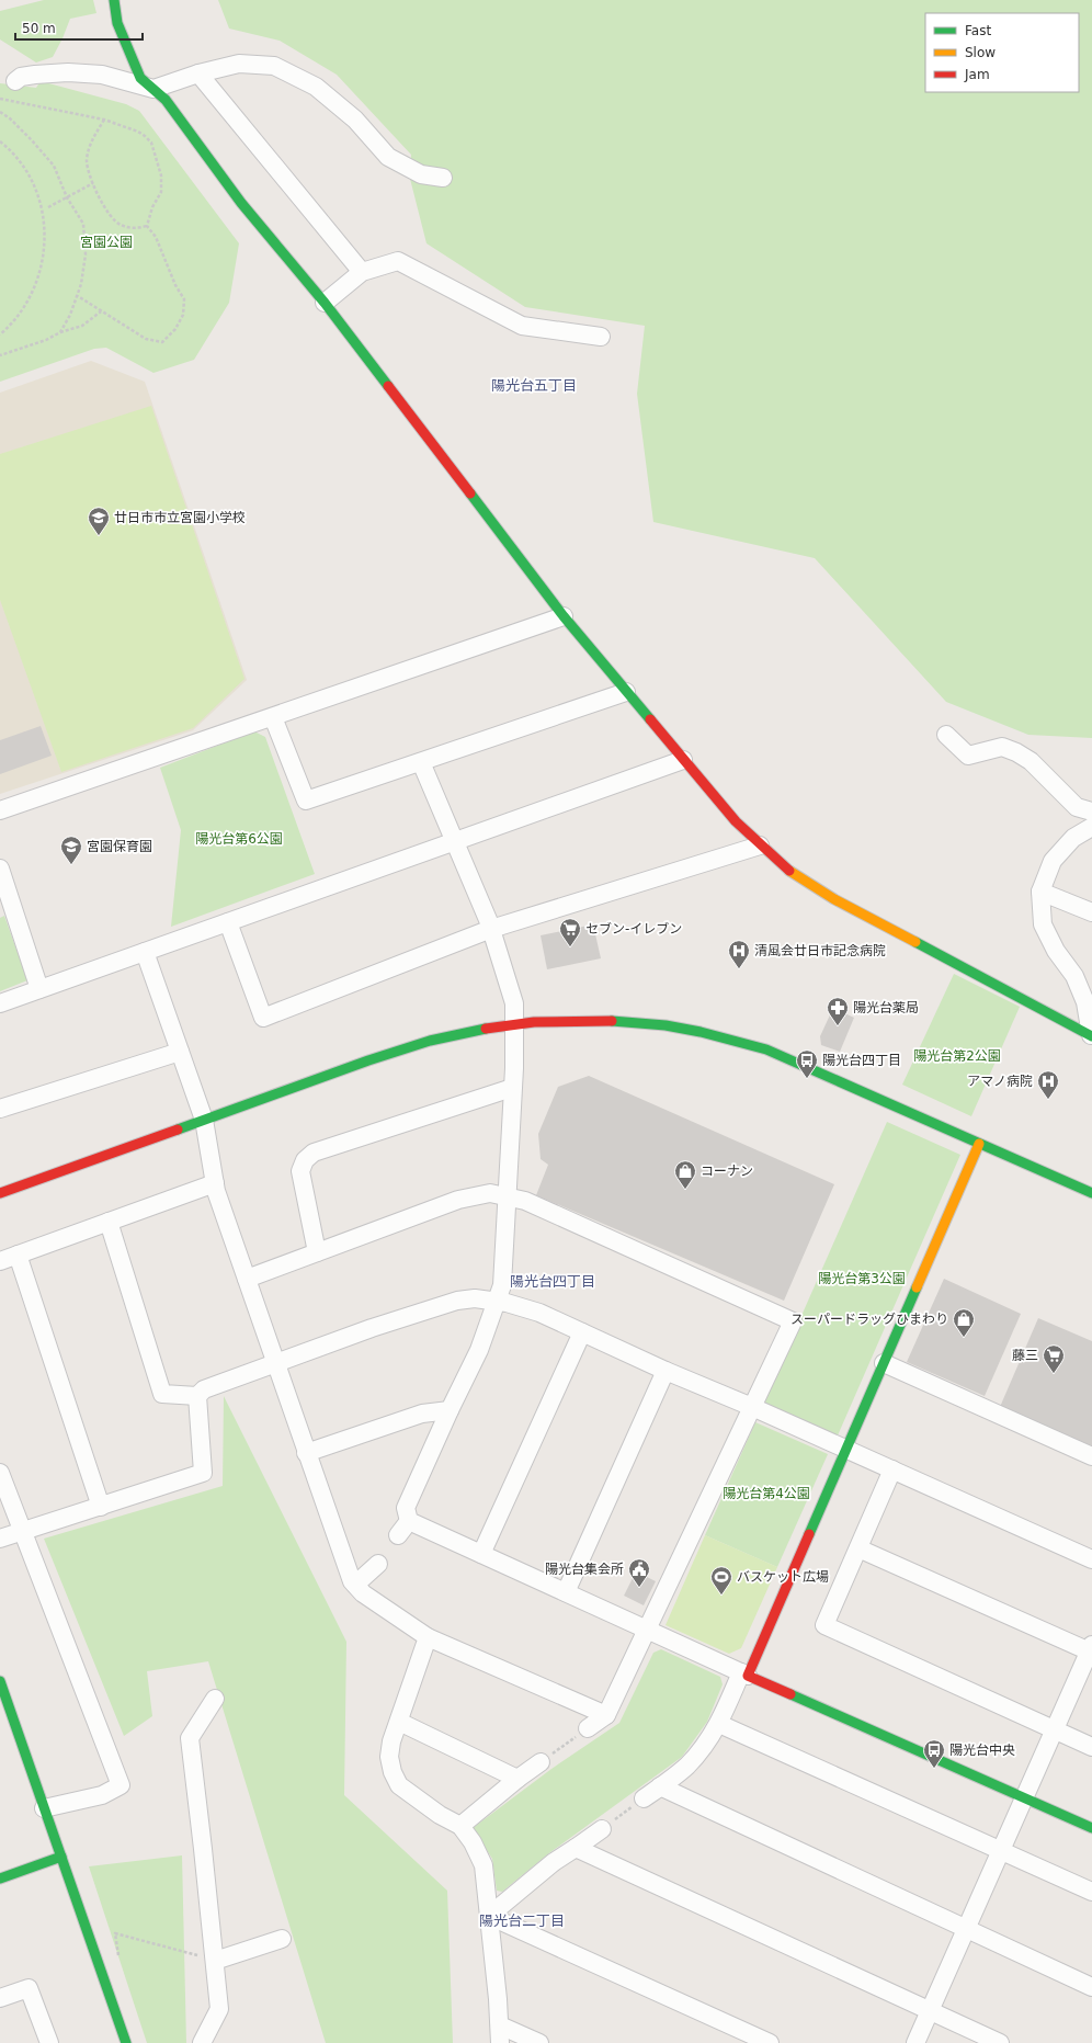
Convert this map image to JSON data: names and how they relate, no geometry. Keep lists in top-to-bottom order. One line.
{"districts":["陽光台五丁目","陽光台四丁目","陽光台二丁目"],"parks":["宮園公園","陽光台第6公園","陽光台第2公園","陽光台第3公園","陽光台第4公園"],"places":{"school or university":["廿日市市立宮園小学校","宮園保育園"],"supermarket":["セブン-イレブン","藤三"],"hospital":["清風会廿日市記念病院","アマノ病院"],"pharmacy":["陽光台薬局"],"bus stop":["陽光台四丁目","陽光台中央"],"shop":["コーナン","スーパードラッグひまわり"],"public building":["陽光台集会所"],"sports":["バスケット広場"]},"legend":["Fast","Slow","Jam"],"scale_bar":"50 m"}
